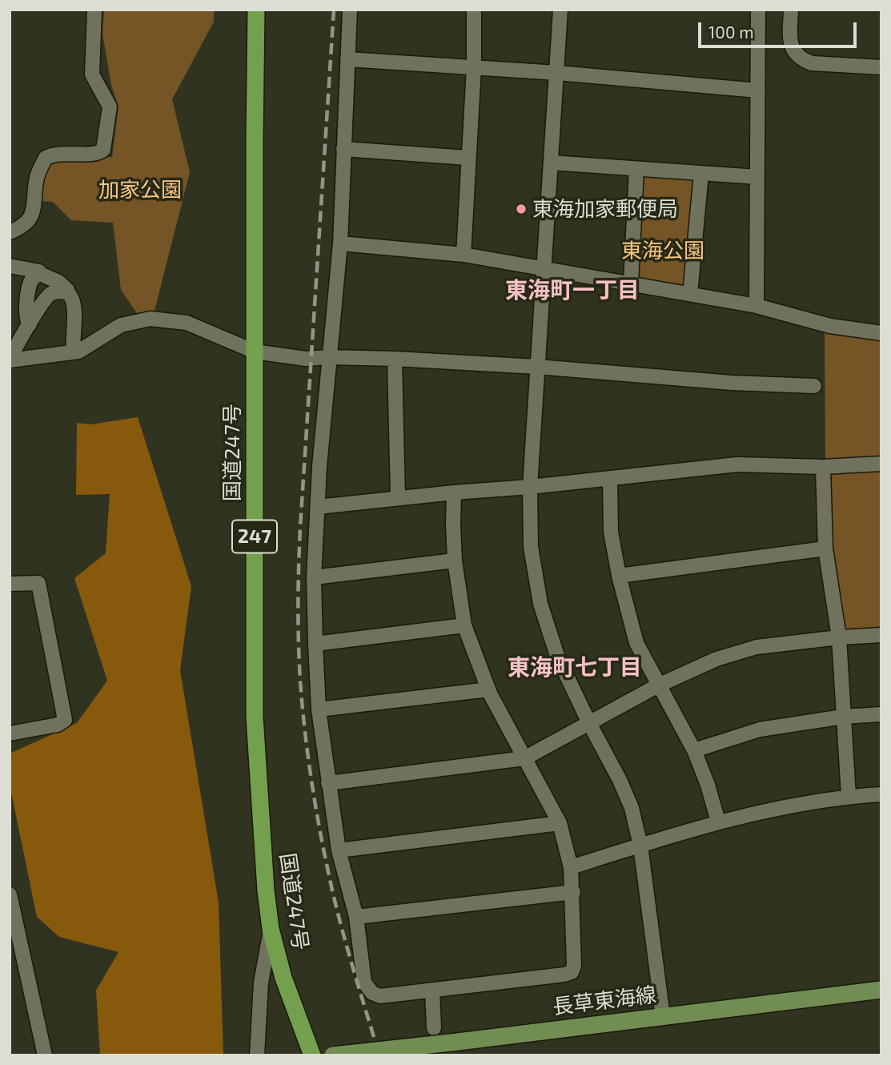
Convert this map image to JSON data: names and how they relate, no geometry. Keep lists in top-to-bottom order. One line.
{"streets":{"highway":["国道247号","247"],"main road":["長草東海線"]},"districts":["東海町一丁目","東海町七丁目"],"parks":["加家公園","東海公園"],"places":["東海加家郵便局"],"scale_bar":"100 m"}
